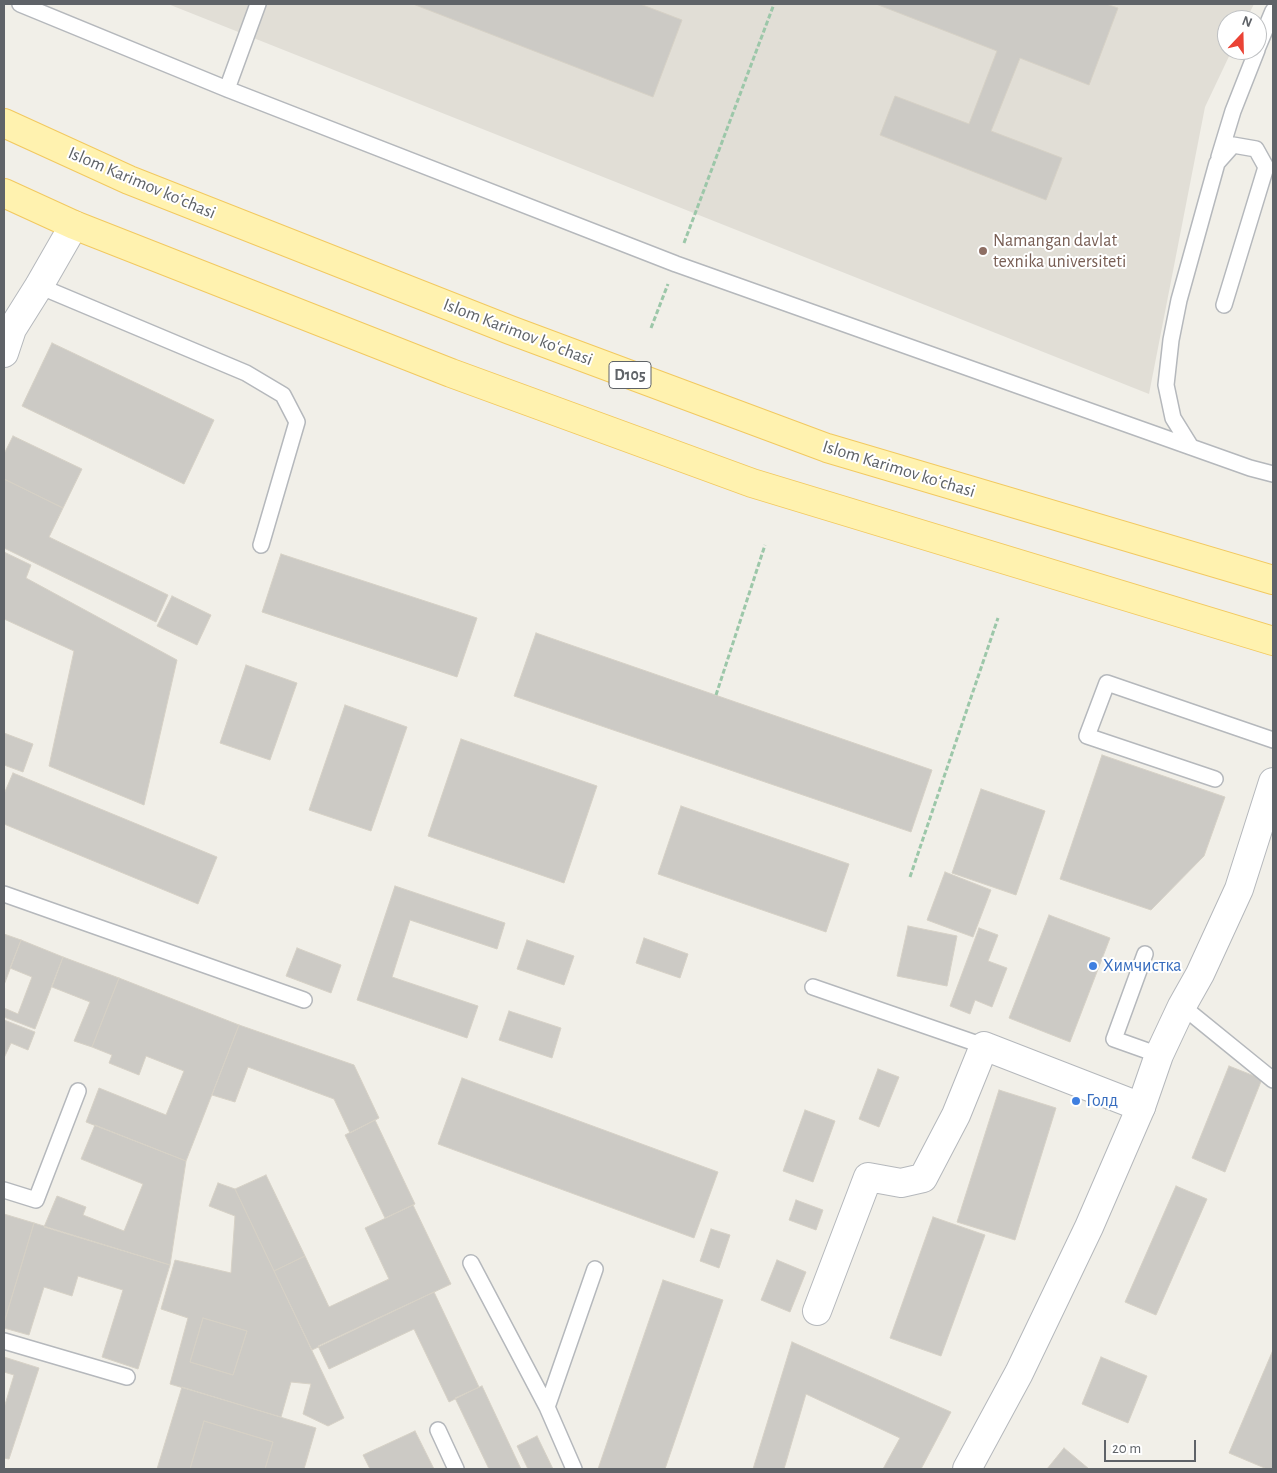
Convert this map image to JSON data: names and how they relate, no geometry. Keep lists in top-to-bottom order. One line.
{"streets":{"main road":["Islom Karimov koʻchasi","D105"]},"places":["Namangan davlat texnika universiteti","Химчистка","Голд"],"scale_bar":"20 m","north":"top"}
